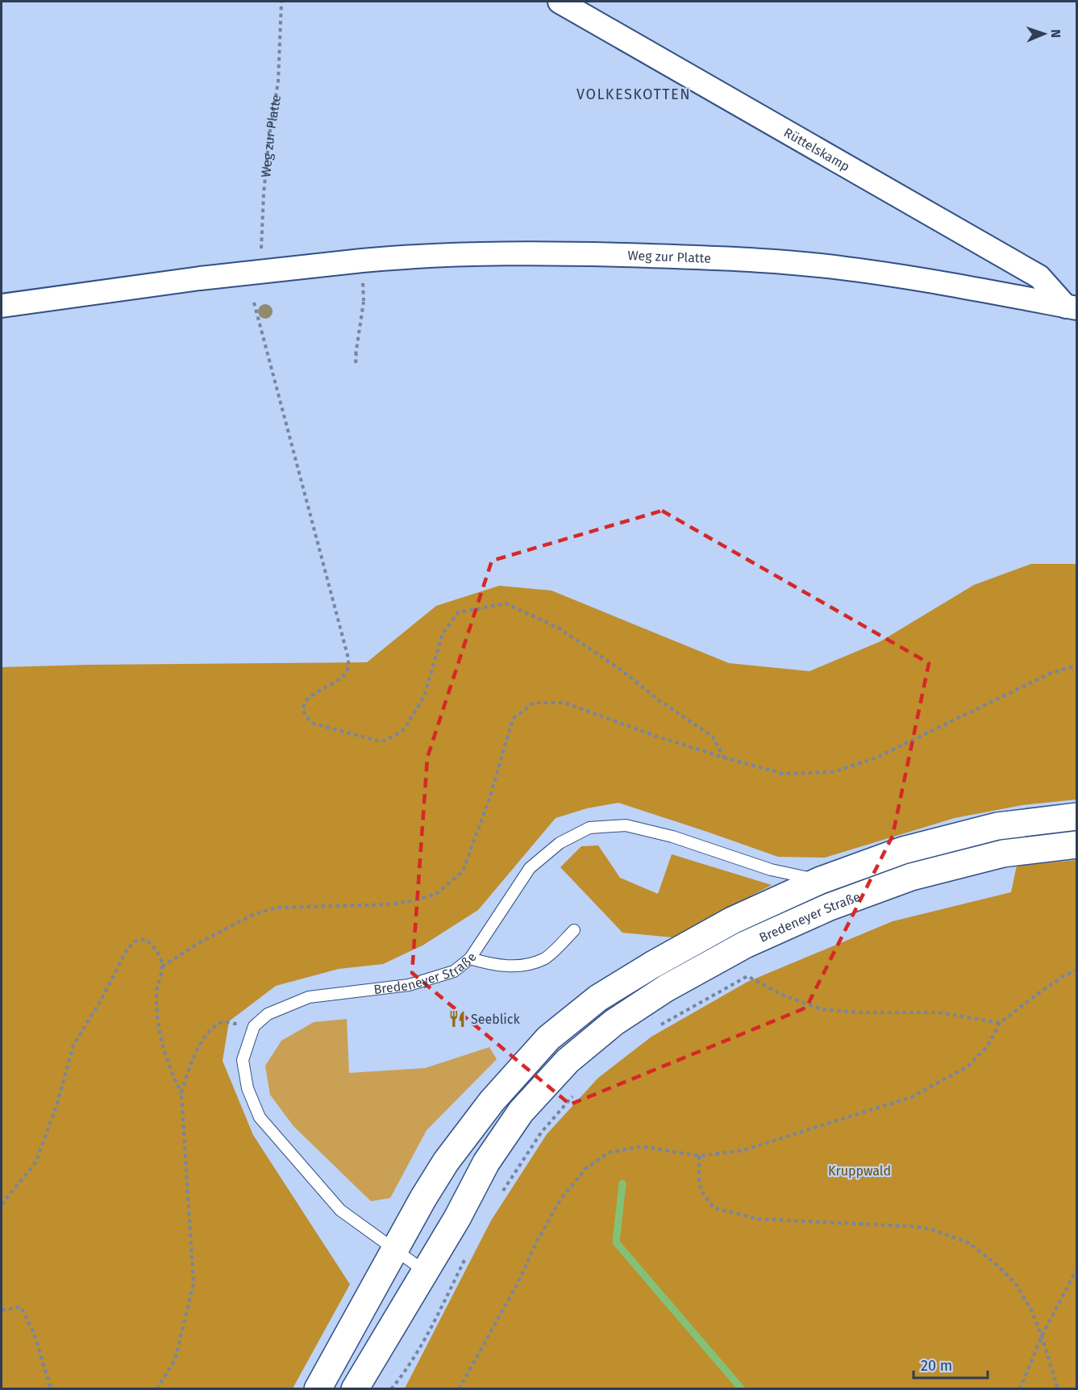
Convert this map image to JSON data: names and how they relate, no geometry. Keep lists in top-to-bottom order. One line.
{"streets":{"main road":["Bredeneyer Straße"],"street":["Weg zur Platte","Rüttelskamp"]},"crossings":[["Weg zur Platte","Rüttelskamp"]],"districts":["VOLKESKOTTEN"],"parks":["Kruppwald"],"places":{"restaurant":["Seeblick"]},"scale_bar":"20 m","north":"right"}
